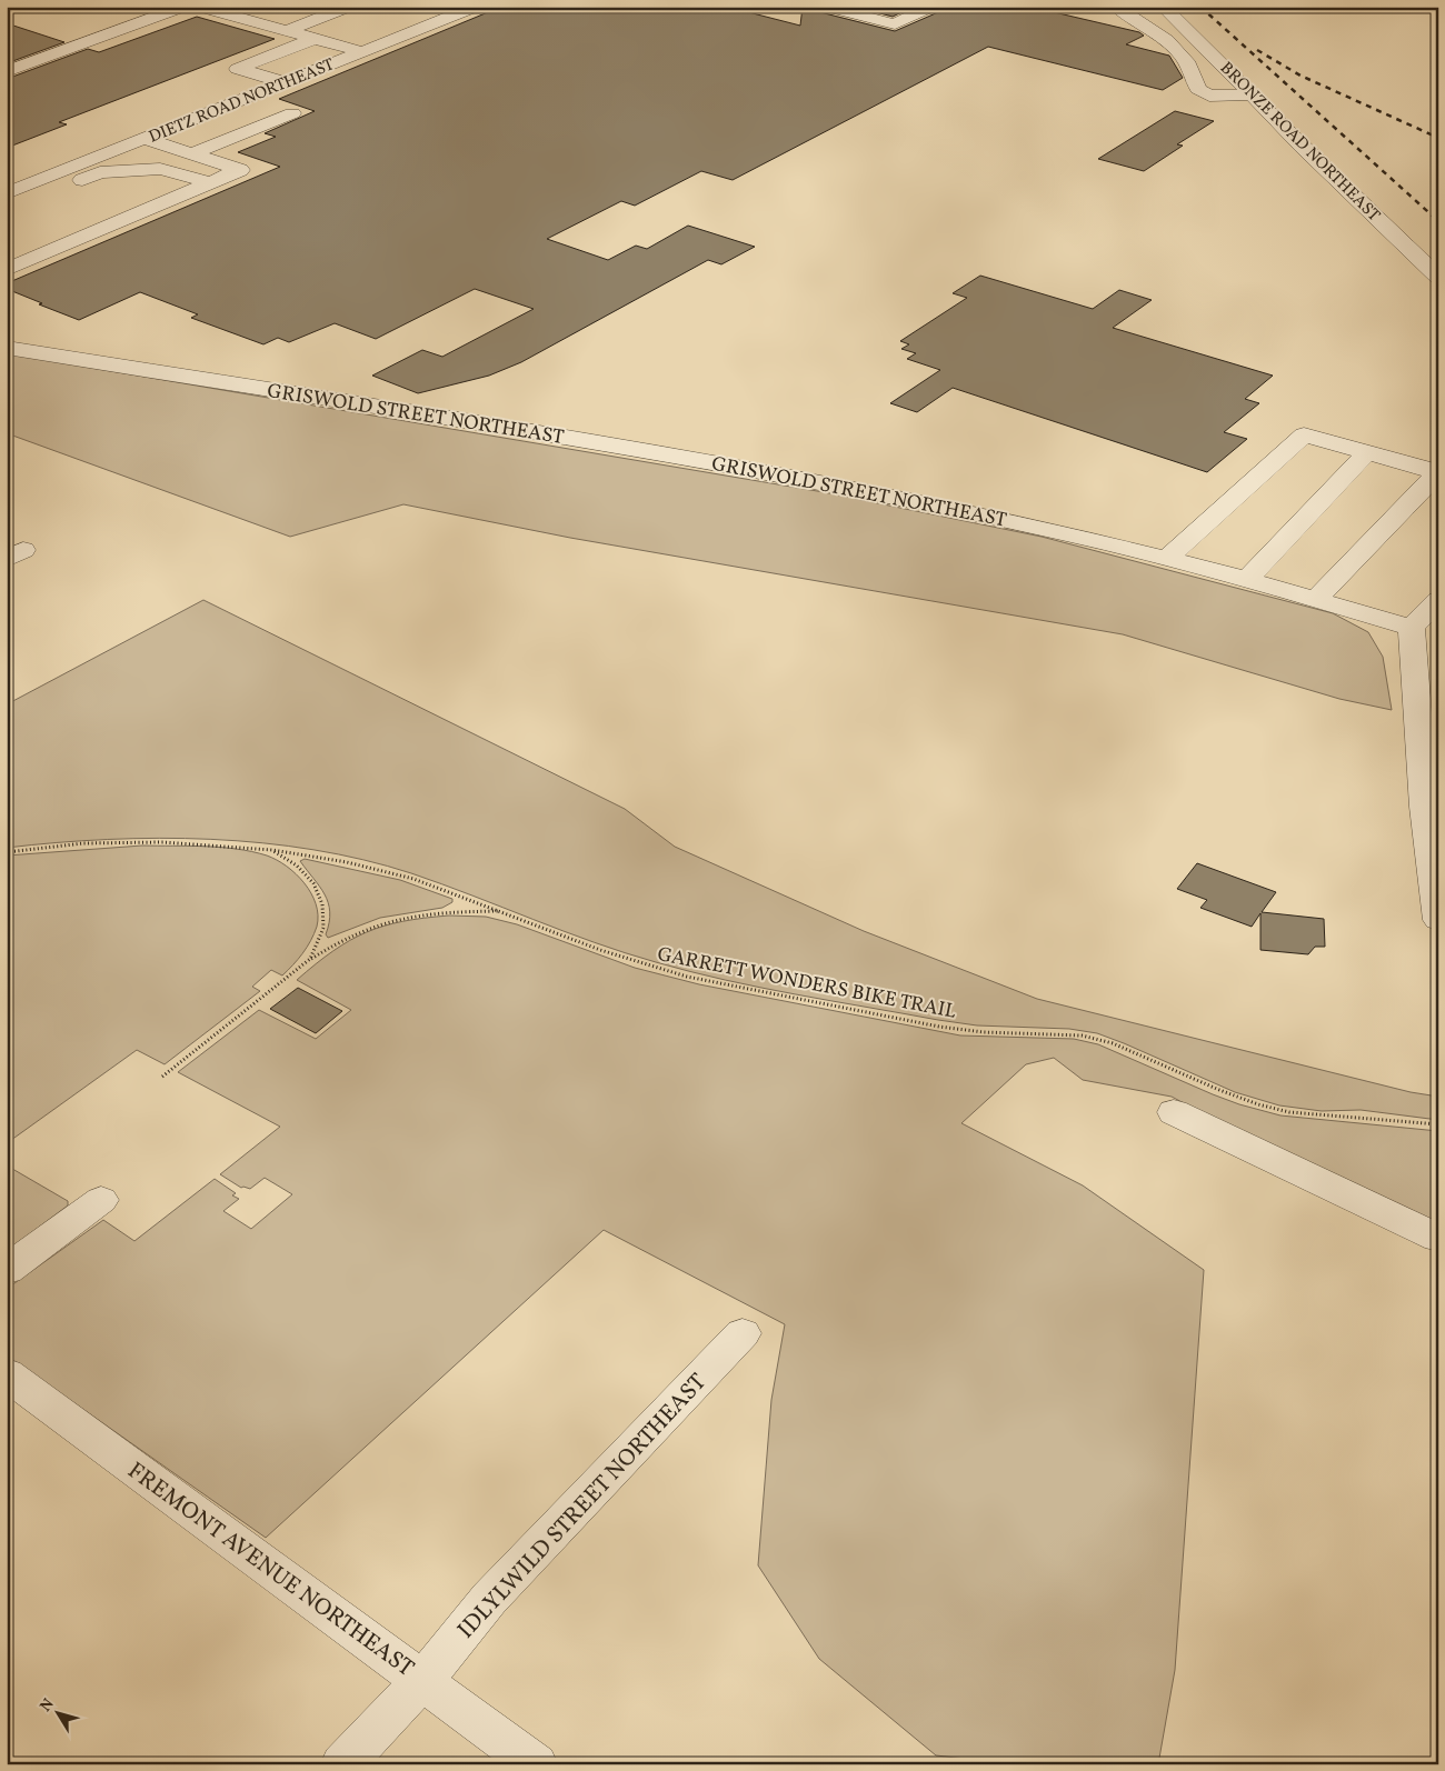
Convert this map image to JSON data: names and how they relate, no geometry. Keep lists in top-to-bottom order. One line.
{"streets":{"street":["DIETZ ROAD NORTHEAST","BRONZE ROAD NORTHEAST","GRISWOLD STREET NORTHEAST","IDLYLWILD STREET NORTHEAST","FREMONT AVENUE NORTHEAST"],"path":["GARRETT WONDERS BIKE TRAIL"]},"crossings":[["IDLYLWILD STREET NORTHEAST","FREMONT AVENUE NORTHEAST"]],"north":"top left"}
